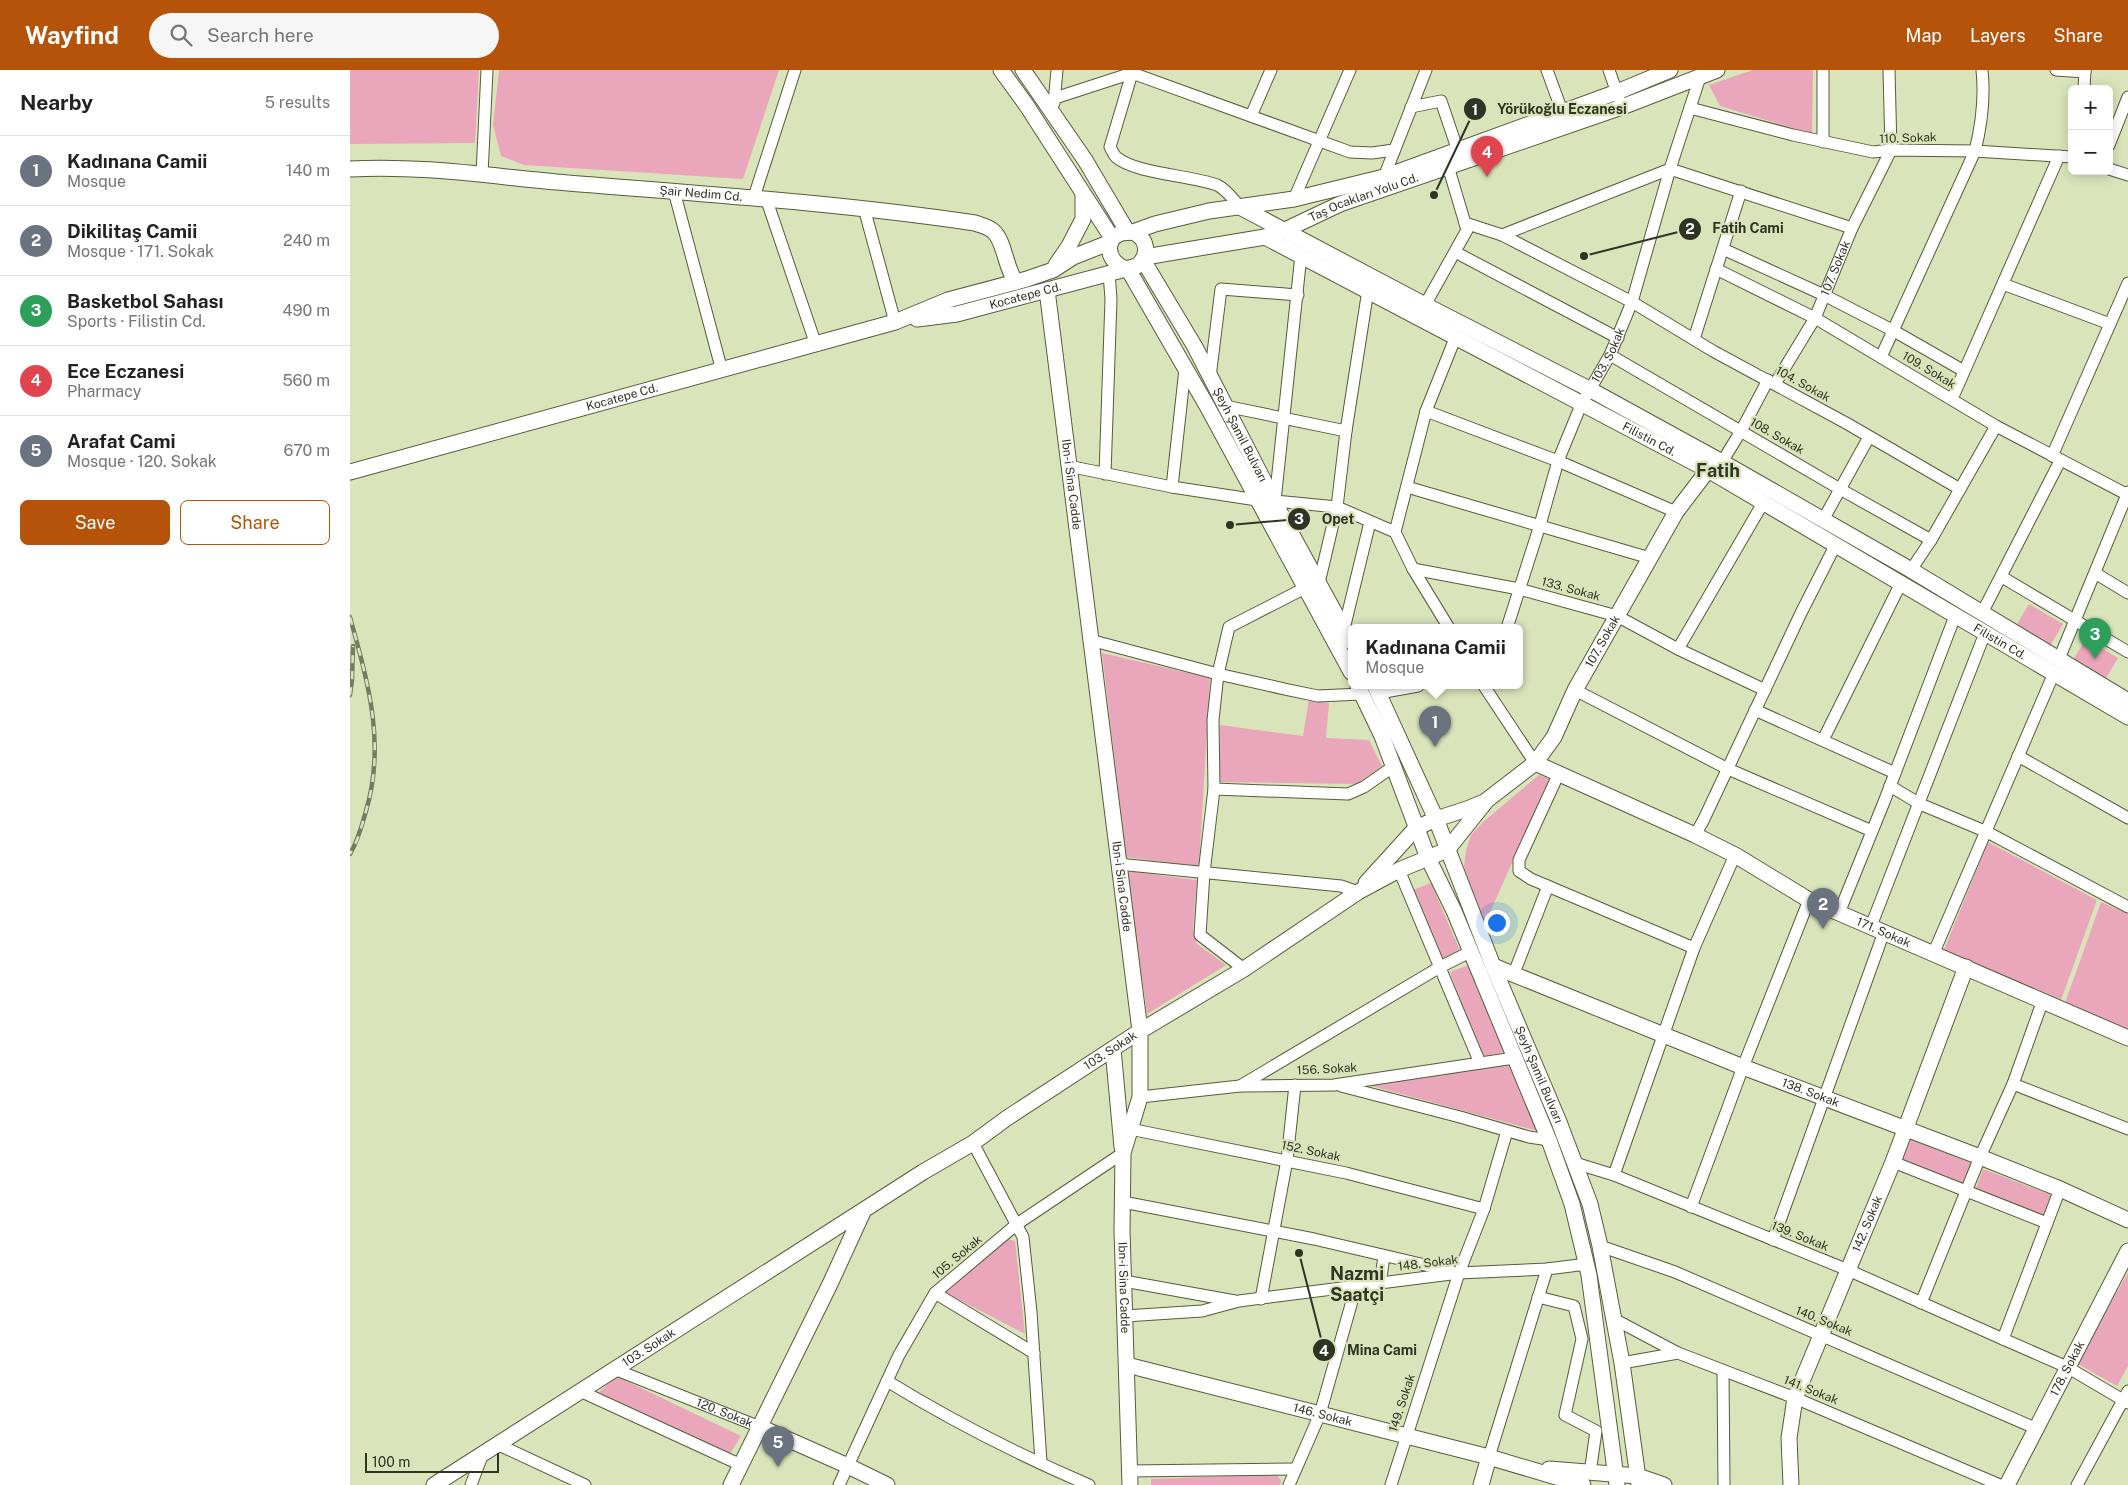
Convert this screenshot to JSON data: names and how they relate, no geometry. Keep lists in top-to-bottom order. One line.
{"streets":{"main road":["Şair Nedim Cd.","Taş Ocakları Yolu Cd.","107. Sokak","Kocatepe Cd.","103. Sokak","Şeyh Şamil Bulvarı","Filistin Cd.","Ibn-i Sina Cadde","171. Sokak","138. Sokak","142. Sokak","178. Sokak","120. Sokak","146. Sokak"],"street":["110. Sokak","109. Sokak","104. Sokak","108. Sokak","133. Sokak","156. Sokak","152. Sokak","139. Sokak","105. Sokak","148. Sokak","140. Sokak","141. Sokak","149. Sokak"]},"crossings":[["110. Sokak","107. Sokak"],["110. Sokak","103. Sokak"],["Şair Nedim Cd.","Kocatepe Cd."],["Taş Ocakları Yolu Cd.","Kocatepe Cd."],["Taş Ocakları Yolu Cd.","103. Sokak"],["Taş Ocakları Yolu Cd.","Şeyh Şamil Bulvarı"],["Taş Ocakları Yolu Cd.","Filistin Cd."],["107. Sokak","103. Sokak"],["107. Sokak","109. Sokak"],["107. Sokak","104. Sokak"],["107. Sokak","108. Sokak"],["107. Sokak","Filistin Cd."],["107. Sokak","133. Sokak"],["107. Sokak","171. Sokak"],["Kocatepe Cd.","Şeyh Şamil Bulvarı"],["Kocatepe Cd.","Ibn-i Sina Cadde"],["103. Sokak","104. Sokak"],["103. Sokak","Şeyh Şamil Bulvarı"],["103. Sokak","108. Sokak"],["103. Sokak","Filistin Cd."],["103. Sokak","Ibn-i Sina Cadde"],["103. Sokak","133. Sokak"],["103. Sokak","120. Sokak"],["Şeyh Şamil Bulvarı","156. Sokak"],["Şeyh Şamil Bulvarı","138. Sokak"],["Şeyh Şamil Bulvarı","139. Sokak"],["Şeyh Şamil Bulvarı","148. Sokak"],["Şeyh Şamil Bulvarı","140. Sokak"],["Şeyh Şamil Bulvarı","141. Sokak"],["Şeyh Şamil Bulvarı","146. Sokak"],["Ibn-i Sina Cadde","156. Sokak"],["Ibn-i Sina Cadde","152. Sokak"],["Ibn-i Sina Cadde","105. Sokak"],["Ibn-i Sina Cadde","148. Sokak"],["Ibn-i Sina Cadde","146. Sokak"],["171. Sokak","142. Sokak"],["138. Sokak","142. Sokak"],["152. Sokak","149. Sokak"],["142. Sokak","139. Sokak"],["142. Sokak","140. Sokak"],["142. Sokak","141. Sokak"],["139. Sokak","178. Sokak"],["105. Sokak","120. Sokak"],["148. Sokak","149. Sokak"],["140. Sokak","178. Sokak"],["149. Sokak","146. Sokak"]],"districts":["Fatih","Nazmi Saatçi"],"places":["Yörükoğlu Eczanesi","Fatih Cami","Opet","Mina Cami"],"scale_bar":"100 m","page":{"header":"Wayfind","search":"Search here","nav":["Map","Layers","Share"],"heading":["Nearby","5 results"],"map_buttons":["+","−"],"list":[{"mark":"1","name":"Kadınana Camii","note":"Mosque","value":"140 m"},{"mark":"2","name":"Dikilitaş Camii","note":"Mosque · 171. Sokak","value":"240 m"},{"mark":"3","name":"Basketbol Sahası","note":"Sports · Filistin Cd.","value":"490 m"},{"mark":"4","name":"Ece Eczanesi","note":"Pharmacy","value":"560 m"},{"mark":"5","name":"Arafat Cami","note":"Mosque · 120. Sokak","value":"670 m"}],"pins":["4","3","1","2","5"],"buttons":["Save","Share"],"popup":["Kadınana Camii","Mosque"],"scale":"100 m"}}
